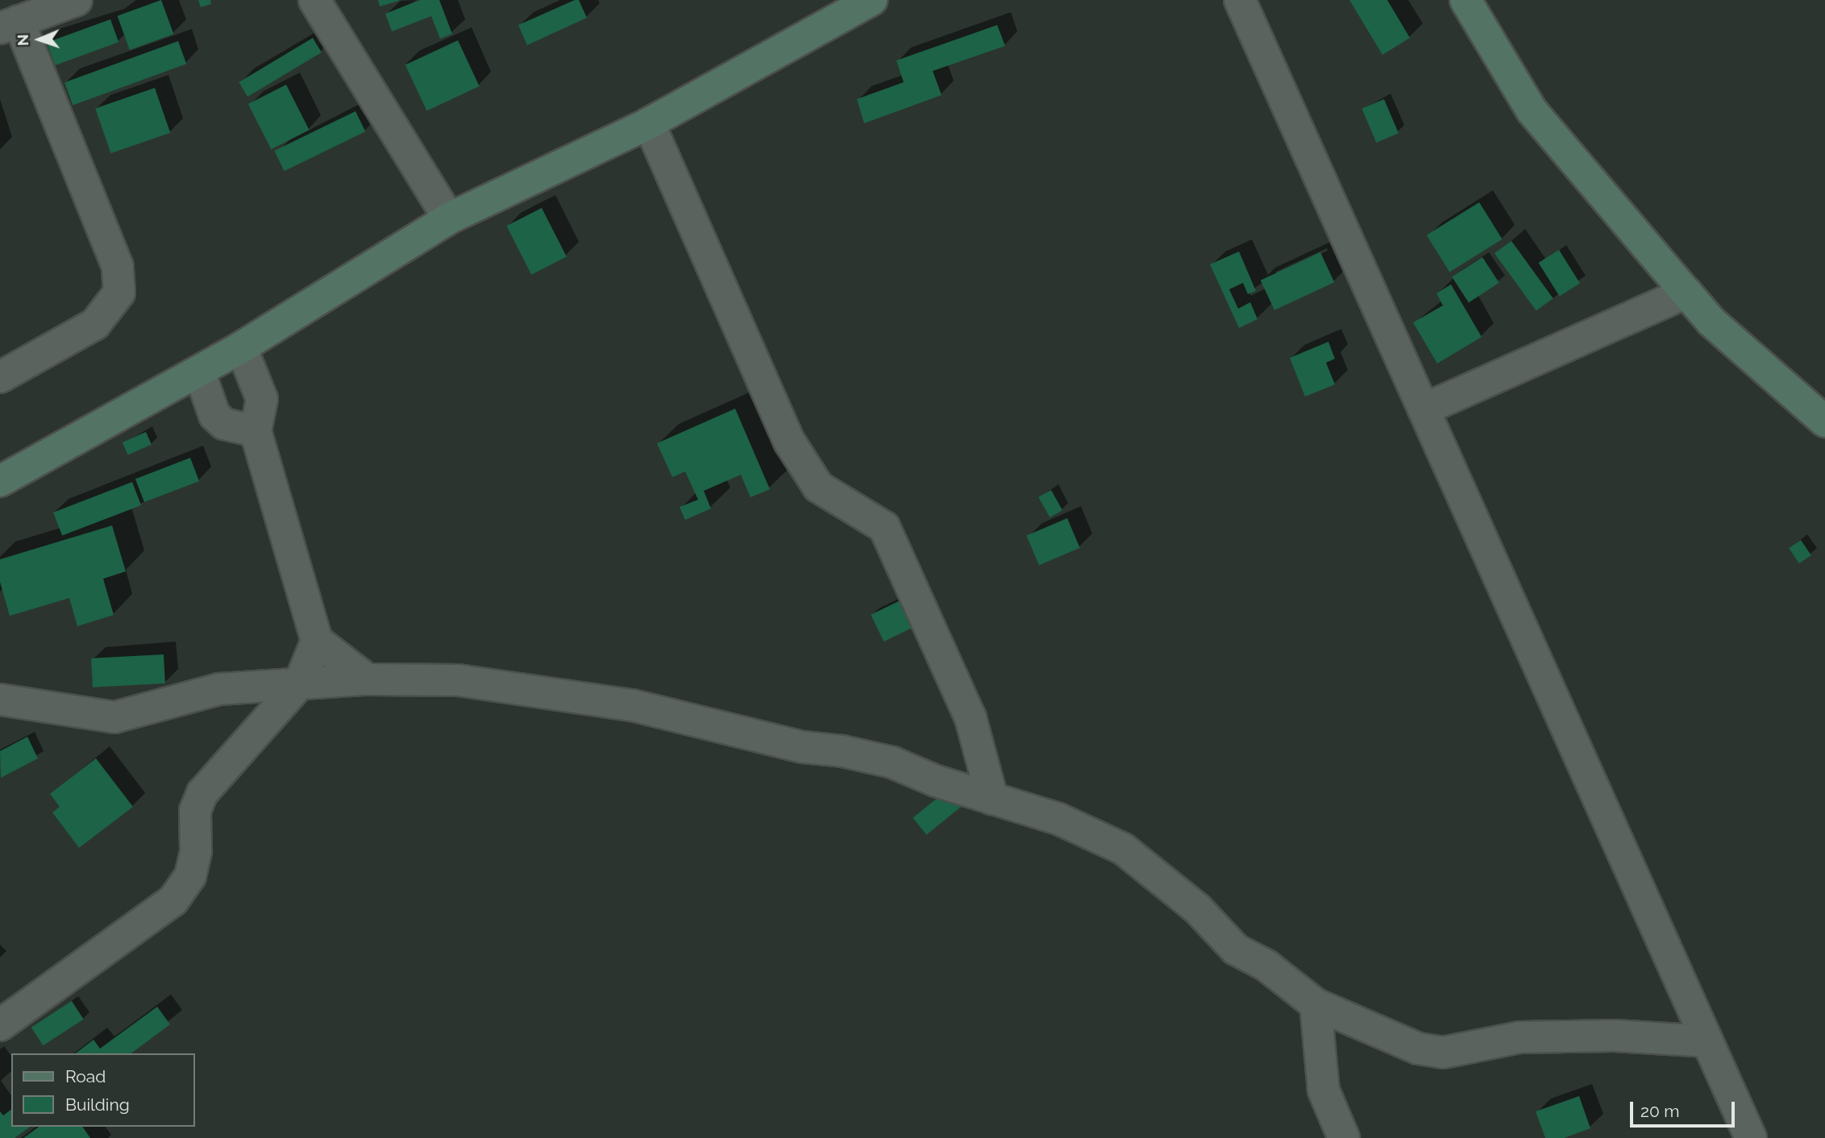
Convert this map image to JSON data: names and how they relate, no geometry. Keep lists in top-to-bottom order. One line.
{"legend":["Road","Building"],"scale_bar":"20 m","north":"left"}
